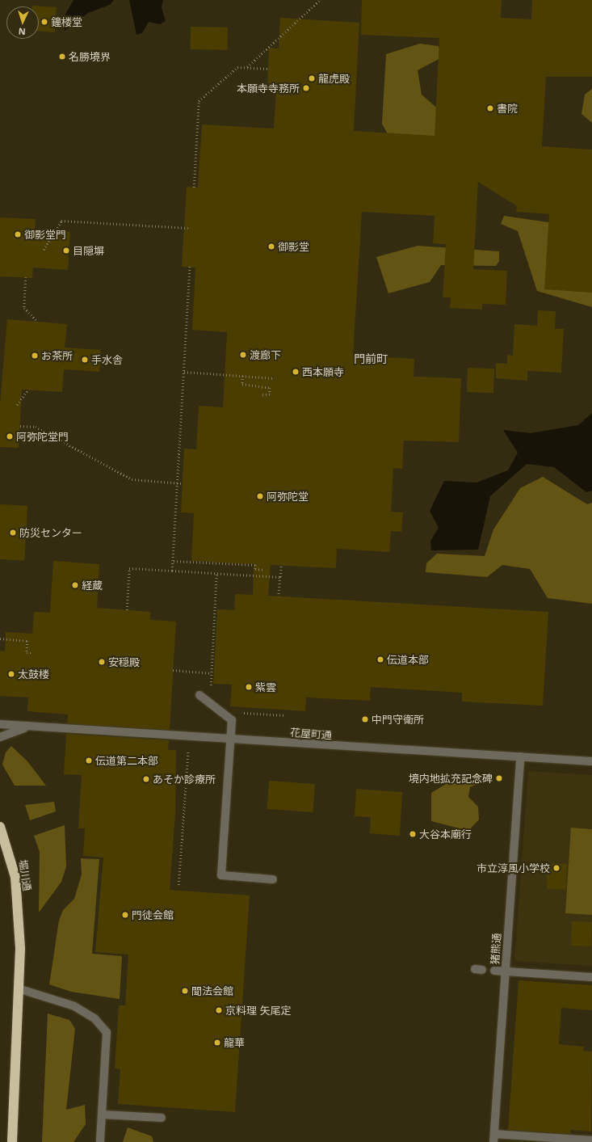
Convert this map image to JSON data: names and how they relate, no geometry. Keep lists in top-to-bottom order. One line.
{"streets":{"highway":["堀川通"],"street":["花屋町通","猪熊通"]},"crossings":[["花屋町通","猪熊通"]],"districts":["門前町"],"places":["鐘楼堂","名勝境界","龍虎殿","本願寺寺務所","書院","御影堂門","御影堂","目隠塀","渡廊下","お茶所","手水舎","西本願寺","阿弥陀堂門","阿弥陀堂","防災センター","経蔵","伝道本部","安穏殿","太鼓楼","紫雲","中門守衛所","伝道第二本部","境内地拡充記念碑","あそか診療所","大谷本廟行","市立淳風小学校","門徒会館","聞法会館","京料理 矢尾定","龍華"],"north":"bottom"}
